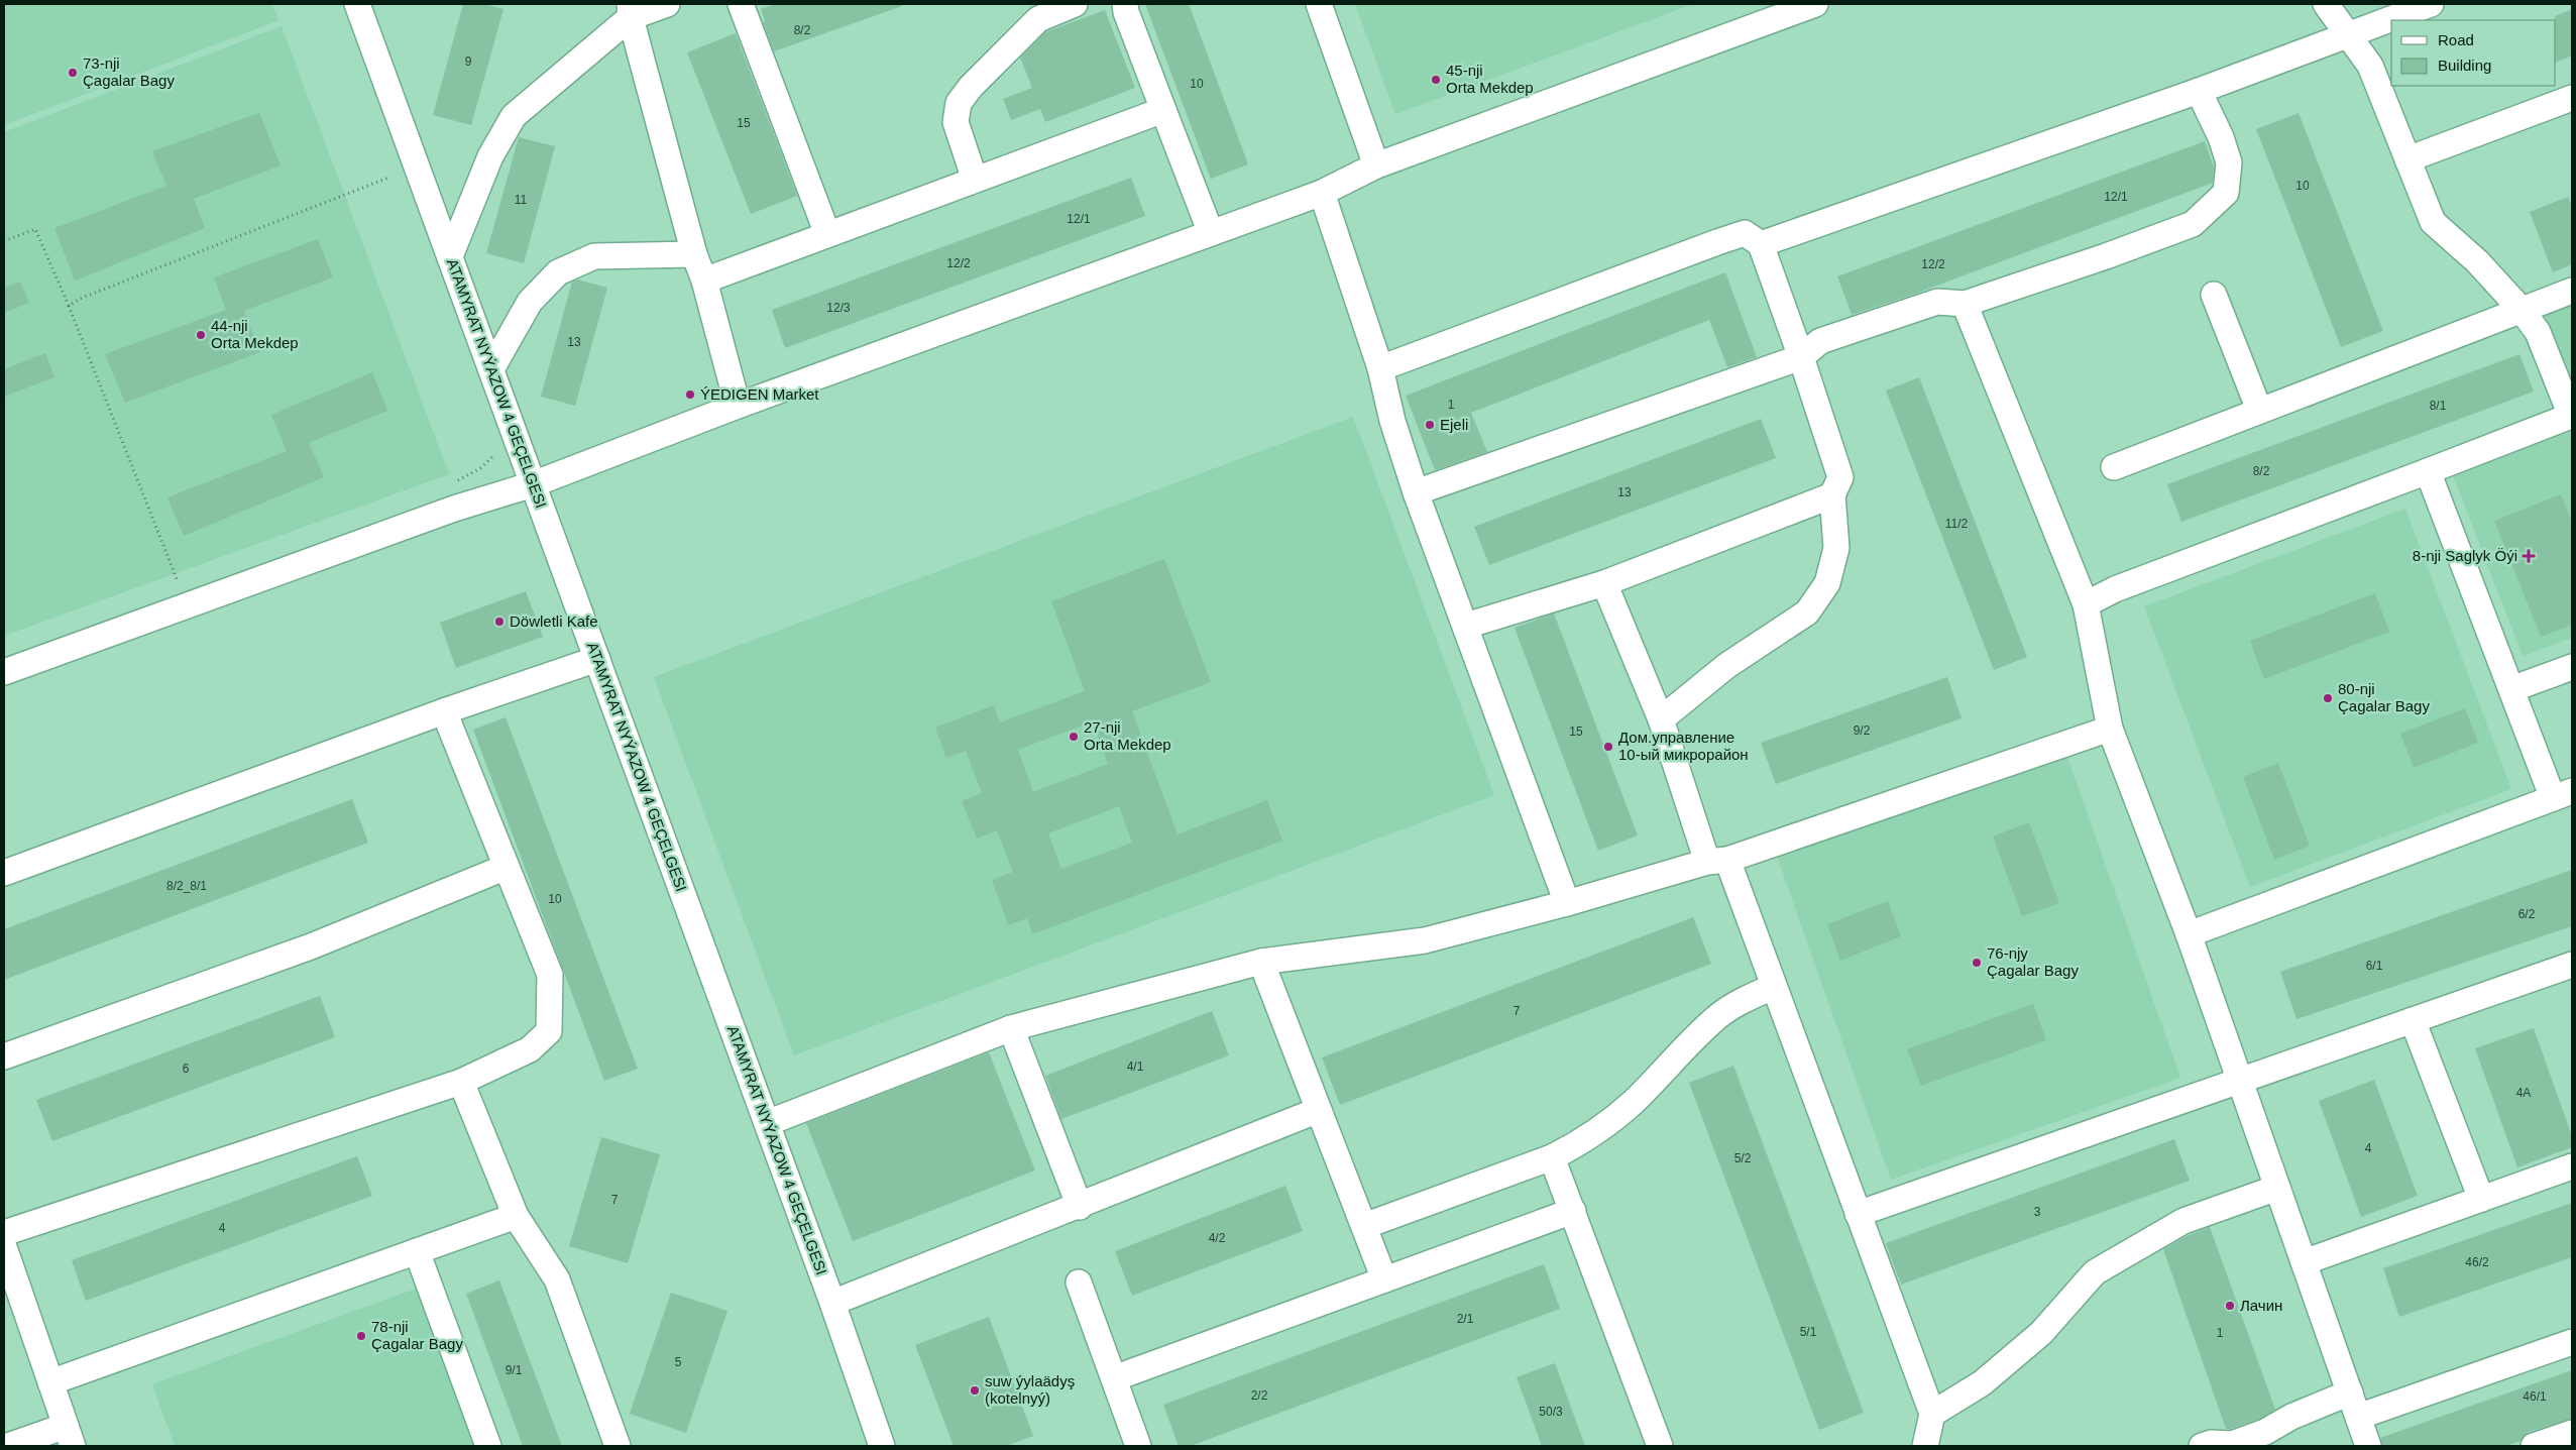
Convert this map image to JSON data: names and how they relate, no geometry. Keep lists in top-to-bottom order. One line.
{"streets":{"street":["ATAMYRAT NYÝAZOW 4 GEÇELGESI"]},"places":{"other":["73-nji Çagalar Bagy","45-nji Orta Mekdep","44-nji Orta Mekdep","ÝEDIGEN Market","Ejeli","Döwletli Kafe","80-nji Çagalar Bagy","27-nji Orta Mekdep","Дом.управление 10-ый микрорайон","76-njy Çagalar Bagy","Лачин","78-nji Çagalar Bagy","suw ýylaädyş (kotelnyý)"],"health":["8-nji Saglyk Öýi"]},"house_numbers":["8/2","9","10","15","10","12/1","11","12/1","12/2","12/2","12/3","13","1","8/1","8/2","13","11/2","9/2","15","8/2_8/1","10","6/2","6/1","7","4/1","6","4A","4","5/2","7","3","4","4/2","46/2","2/1","5/1","1","5","9/1","2/2","46/1","50/3"],"legend":["Road","Building"]}
